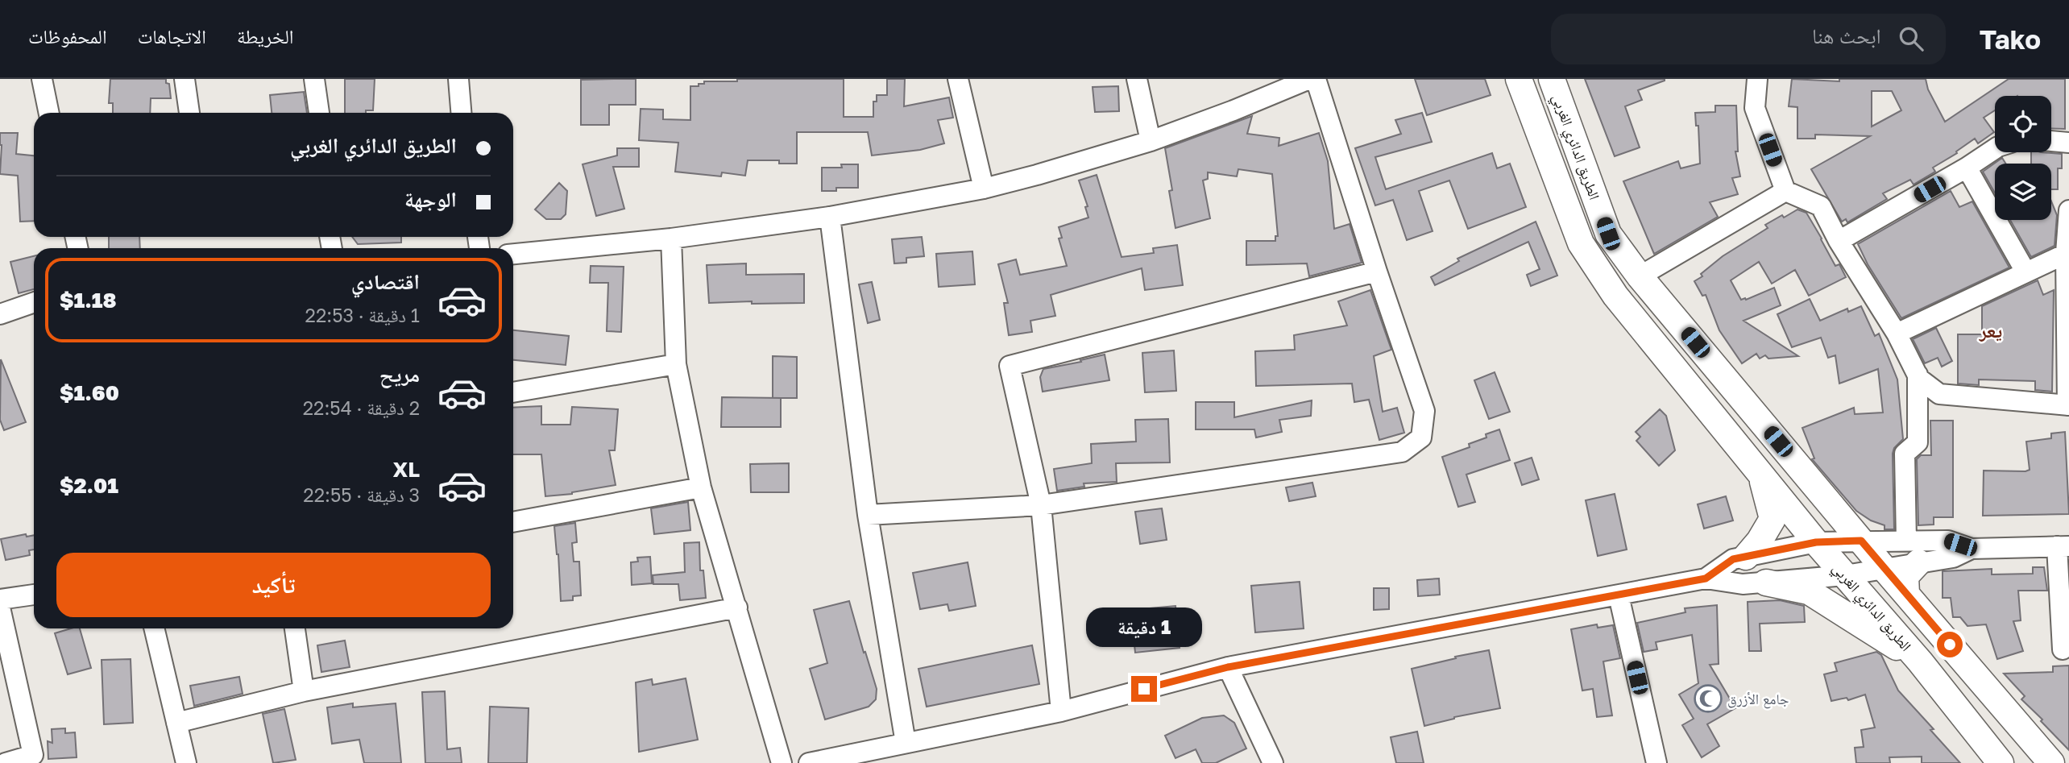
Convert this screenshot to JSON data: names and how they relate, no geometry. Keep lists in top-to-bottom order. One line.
{"streets":{"main road":["الطريق الدائري الغربي"]},"districts":["يعر"],"places":{"mosque":["جامع الأزرق"]},"page":{"header":"Tako","search":"ابحث هنا","nav":["الخريطة","الاتجاهات","المحفوظات"],"banner":["الطريق الدائري الغربي","الوجهة"],"list":[{"name":"اقتصادي","note":"1 دقيقة · 22:53","value":"$1.18"},{"name":"مريح","note":"2 دقيقة · 22:54","value":"$1.60"},{"name":"XL","note":"3 دقيقة · 22:55","value":"$2.01"}],"buttons":"تأكيد","bubble":"1 دقيقة"}}
